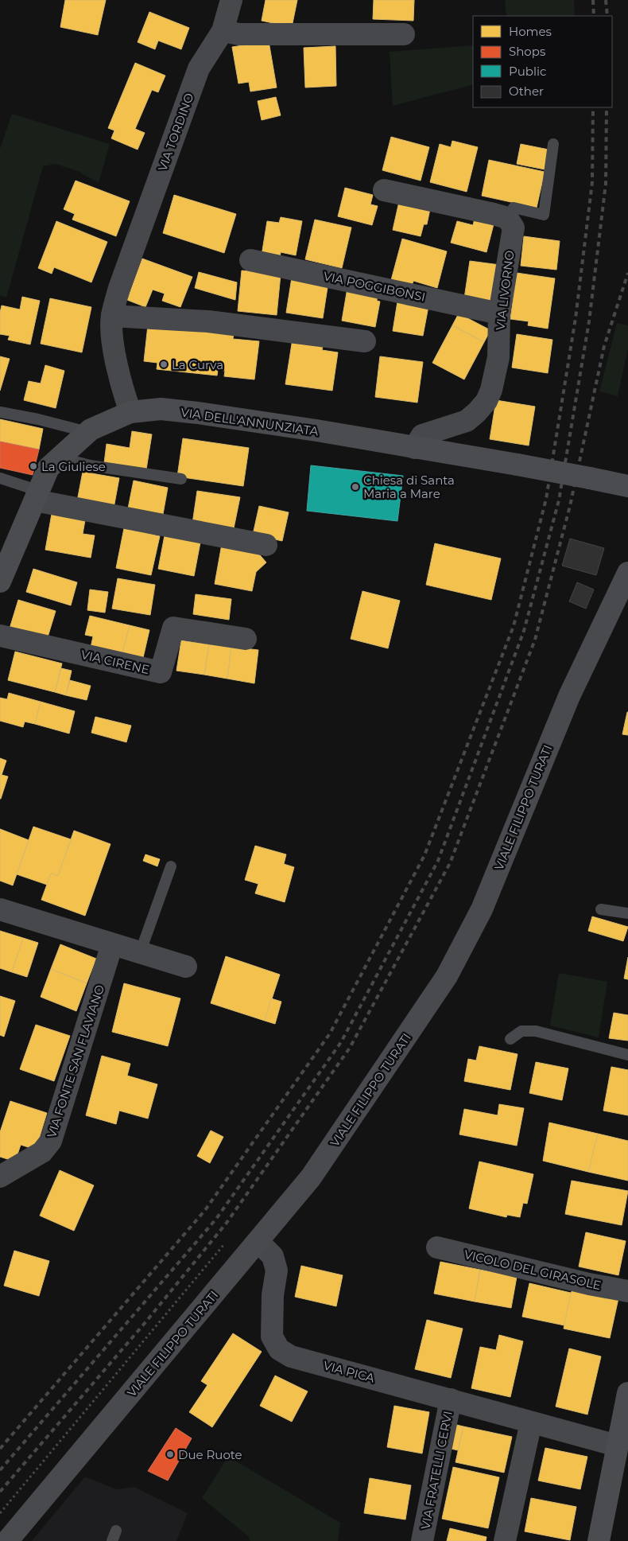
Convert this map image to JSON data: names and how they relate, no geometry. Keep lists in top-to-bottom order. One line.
{"streets":{"main road":["VIALE FILIPPO TURATI"],"street":["VIA TORDINO","VIA POGGIBONSI","VIA LIVORNO","VIA DELL'ANNUNZIATA","VIA CIRENE","VIA FONTE SAN FLAVIANO","VICOLO DEL GIRASOLE","VIA PICA","VIA FRATELLI CERVI"]},"crossings":[["VIA TORDINO","VIA DELL'ANNUNZIATA"],["VIA POGGIBONSI","VIA LIVORNO"],["VIA LIVORNO","VIA DELL'ANNUNZIATA"],["VIALE FILIPPO TURATI","VIA PICA"],["VIA PICA","VIA FRATELLI CERVI"]],"places":["La Curva","La Giuliese","Chiesa di Santa Maria a Mare","Due Ruote"],"legend":["Homes","Shops","Public","Other"]}
